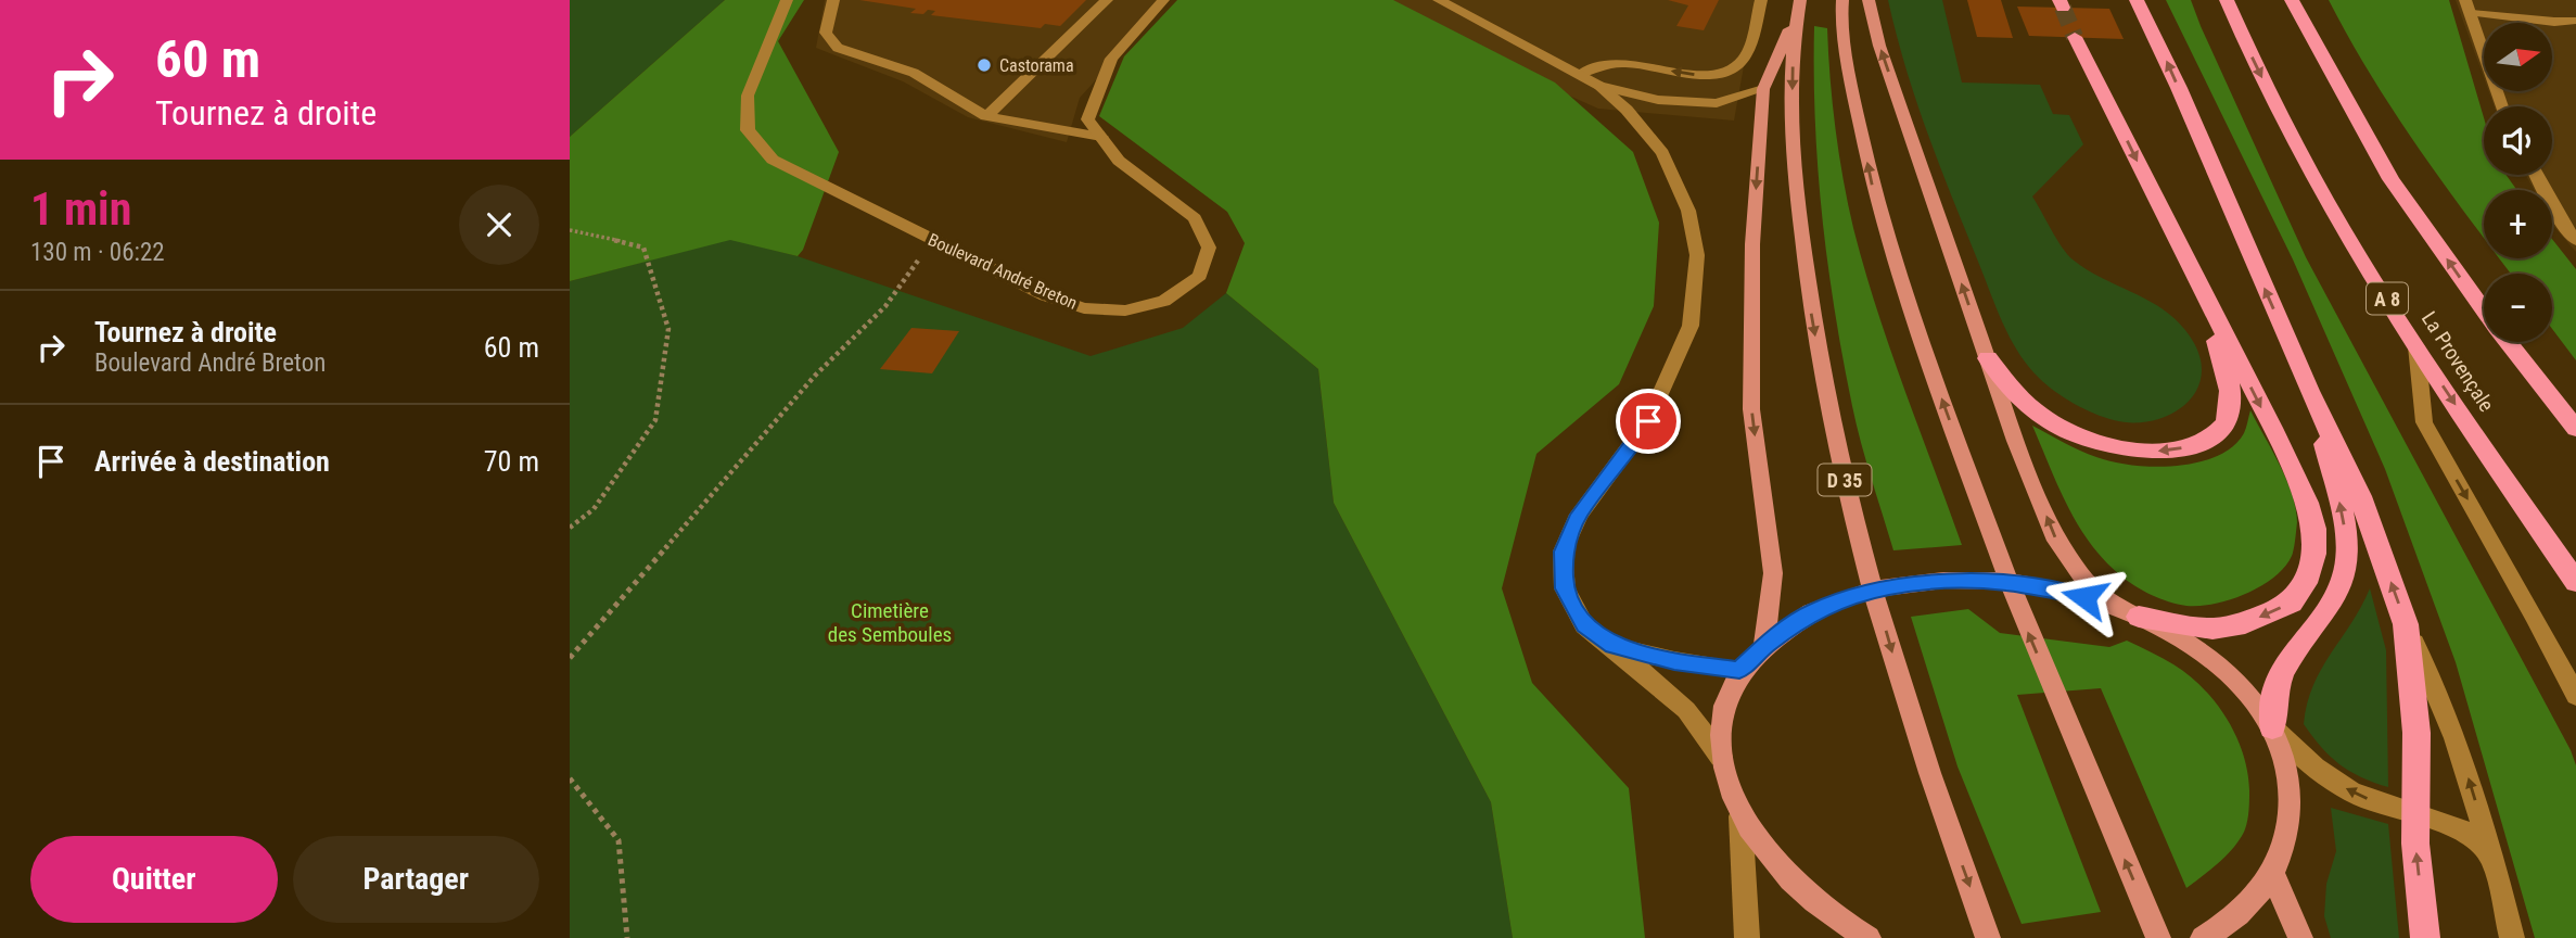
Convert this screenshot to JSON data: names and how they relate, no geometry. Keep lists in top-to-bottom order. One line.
{"streets":{"highway":["A 8","La Provençale"],"main road":["D 35"],"street":["Boulevard André Breton"]},"parks":["Cimetière des Semboules"],"places":["Castorama"],"north":"right","page":{"turn":["60 m","Tournez à droite"],"map_buttons":["+","−"],"heading":["1 min","130 m · 06:22"],"list":[{"name":"Tournez à droite","note":"Boulevard André Breton","value":"60 m"},{"name":"Arrivée à destination","value":"70 m"}],"buttons":["Quitter","Partager"]}}
